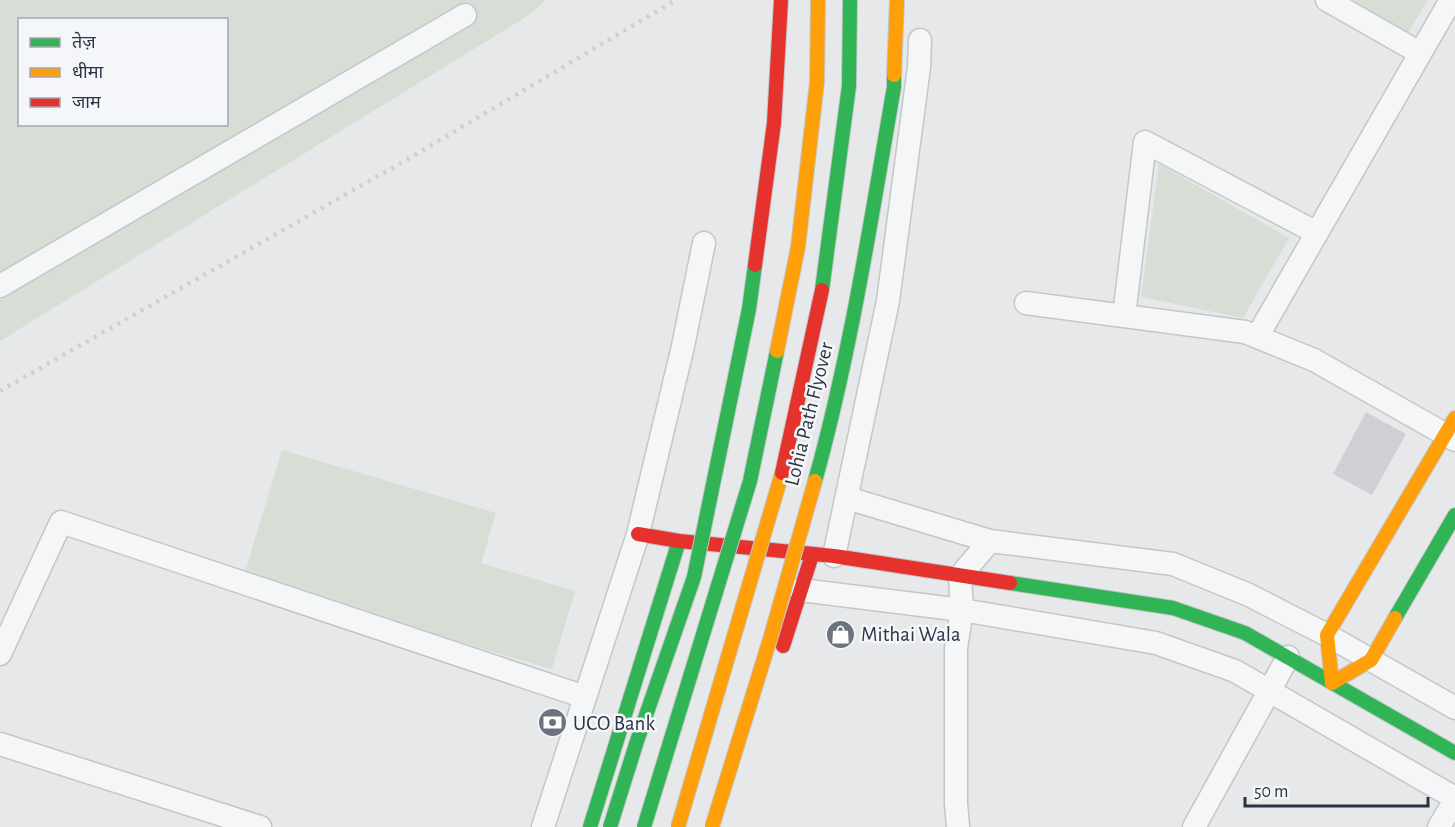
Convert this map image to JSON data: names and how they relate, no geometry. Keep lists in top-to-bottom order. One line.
{"streets":{"main road":["Lohia Path Flyover"]},"places":{"shop":["Mithai Wala"],"bank":["UCO Bank"]},"legend":["तेज़","धीमा","जाम"],"scale_bar":"50 m"}
